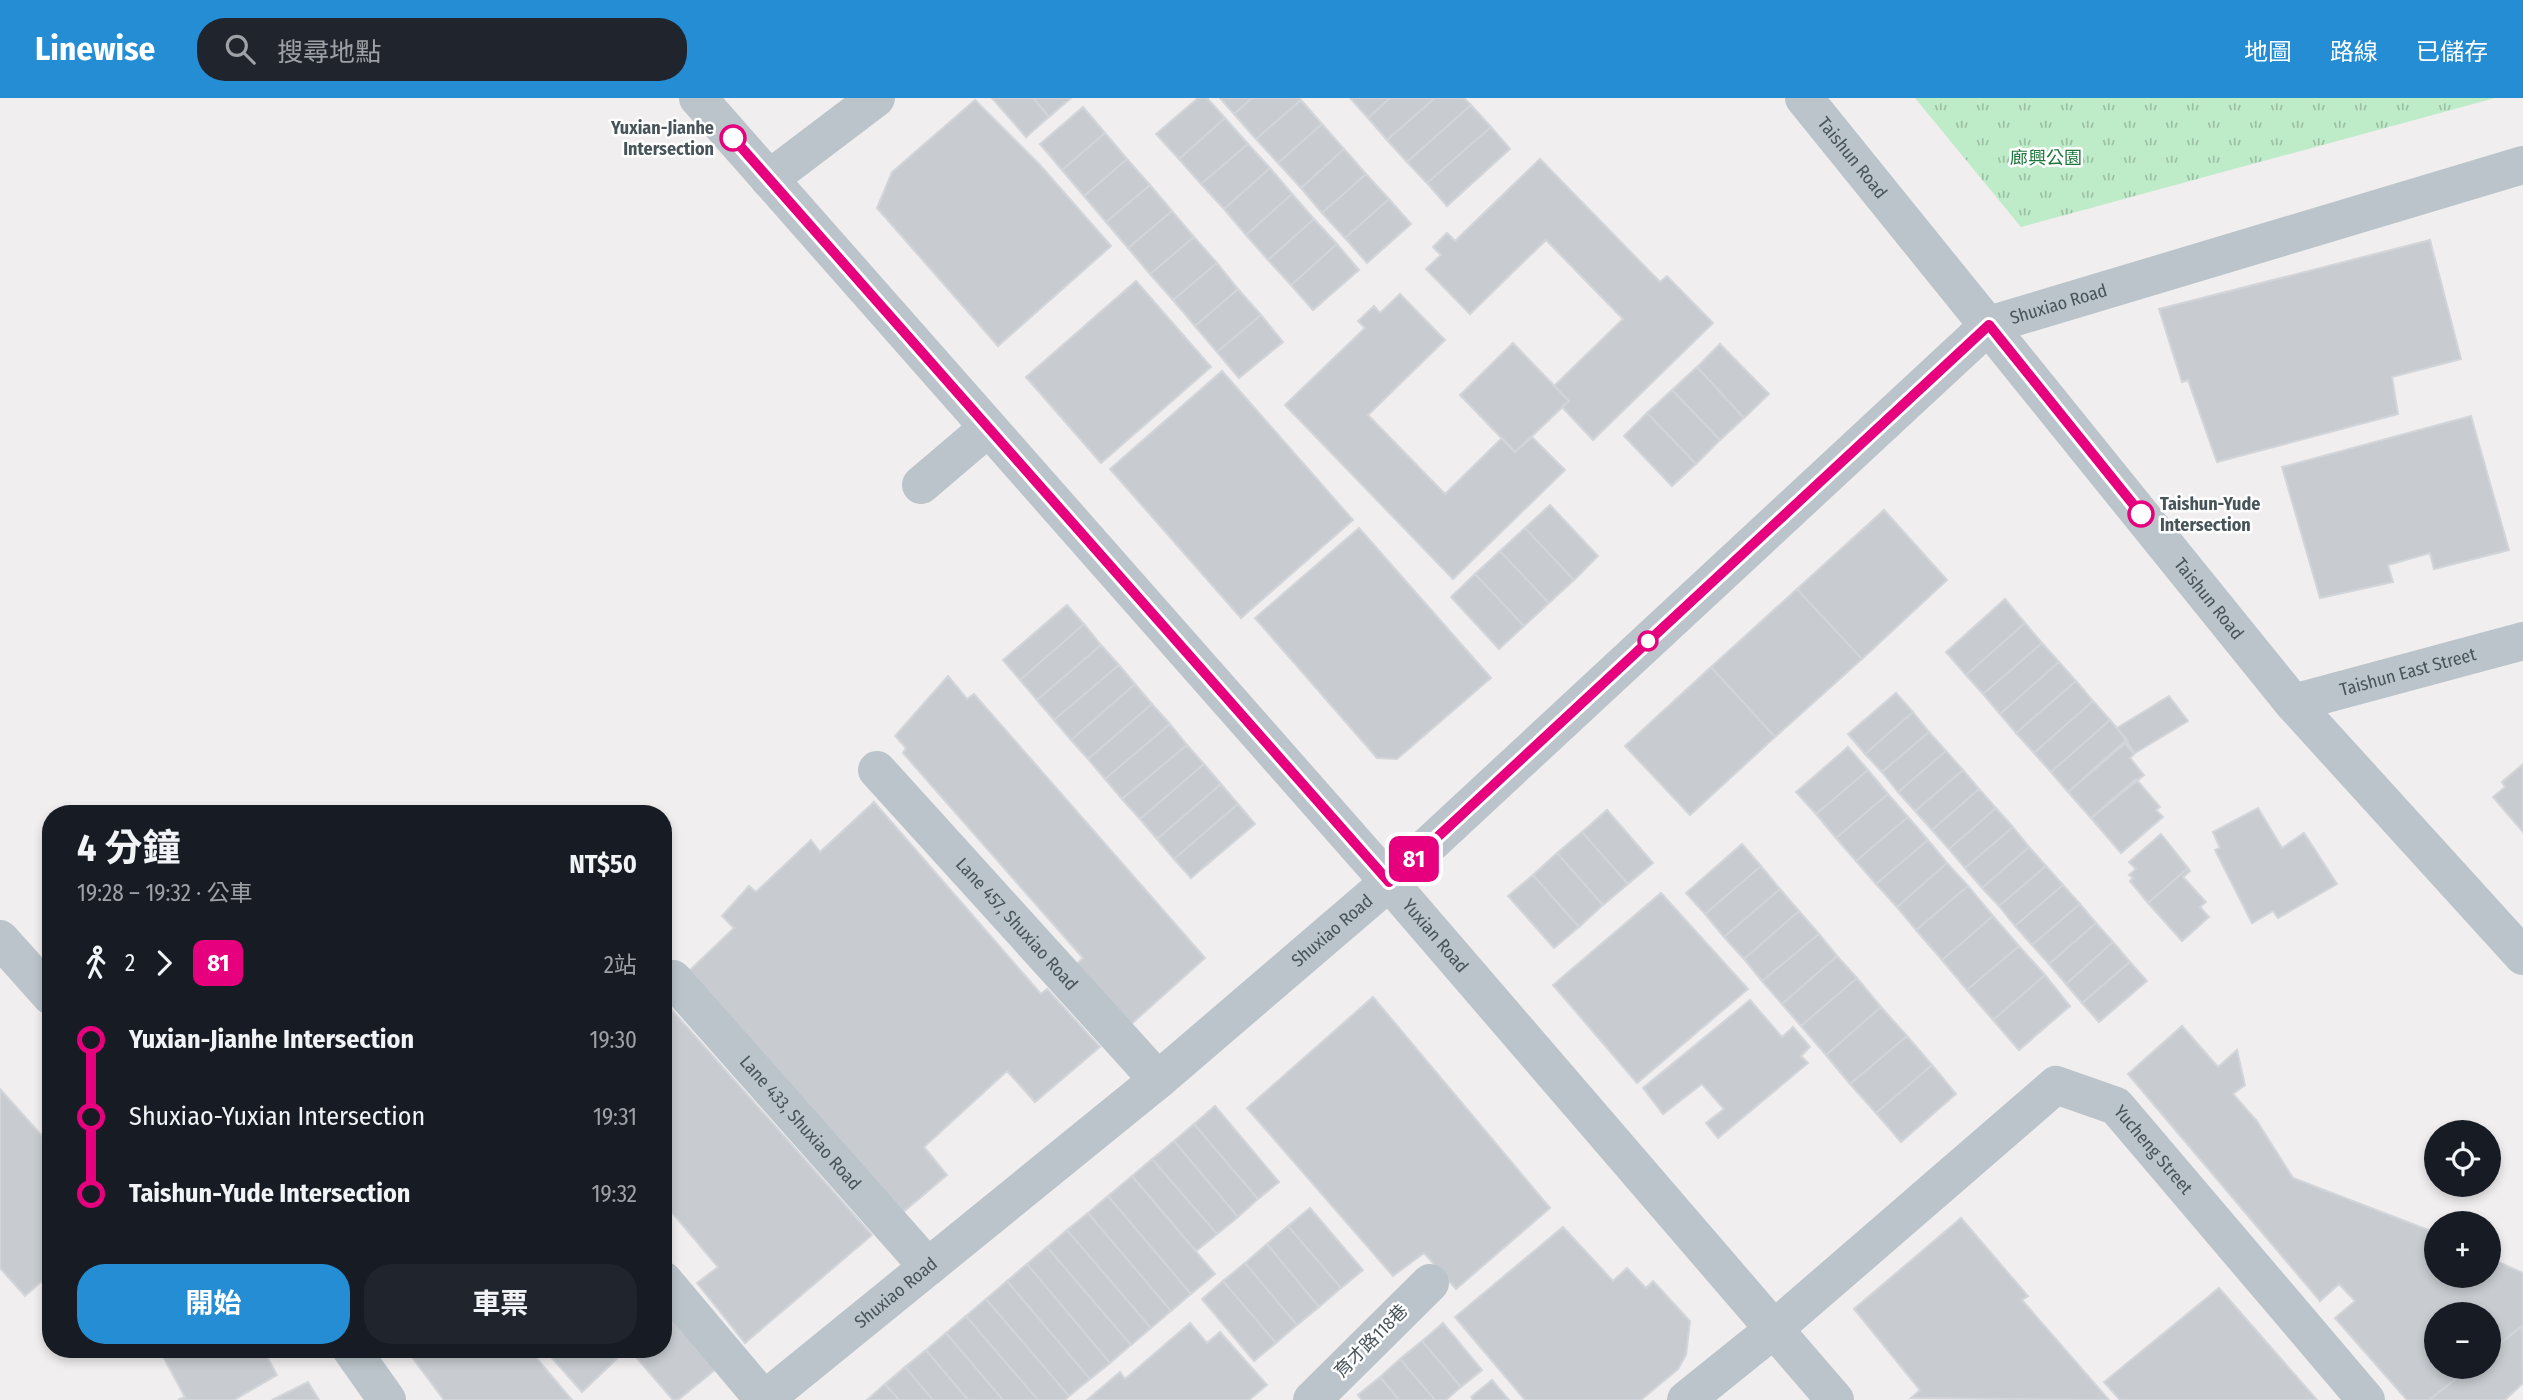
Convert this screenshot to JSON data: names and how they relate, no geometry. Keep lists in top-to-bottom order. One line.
{"streets":{"street":["Taishun Road","Shuxiao Road","Taishun East Street","Lane 457, Shuxiao Road","Yuxian Road","Lane 433, Shuxiao Road","Yucheng Street","育才路118巷"]},"crossings":[["Taishun Road","Shuxiao Road"],["Taishun Road","Taishun East Street"],["Shuxiao Road","Lane 457, Shuxiao Road"],["Shuxiao Road","Yuxian Road"],["Shuxiao Road","Lane 433, Shuxiao Road"],["Yuxian Road","Yucheng Street"]],"parks":["廊興公園"],"places":["Yuxian-Jianhe Intersection","Taishun-Yude Intersection"],"lines":["bus line 81"],"page":{"header":"Linewise","search":"搜尋地點","nav":["地圖","路線","已儲存"],"on_map":"81","heading":["4 分鐘","19:28 – 19:32 · 公車","NT$50"],"legs":["2","81","2站"],"list":[{"name":"Yuxian-Jianhe Intersection","value":"19:30"},{"name":"Shuxiao-Yuxian Intersection","value":"19:31"},{"name":"Taishun-Yude Intersection","value":"19:32"}],"map_buttons":["+","−"],"buttons":["開始","車票"]}}
